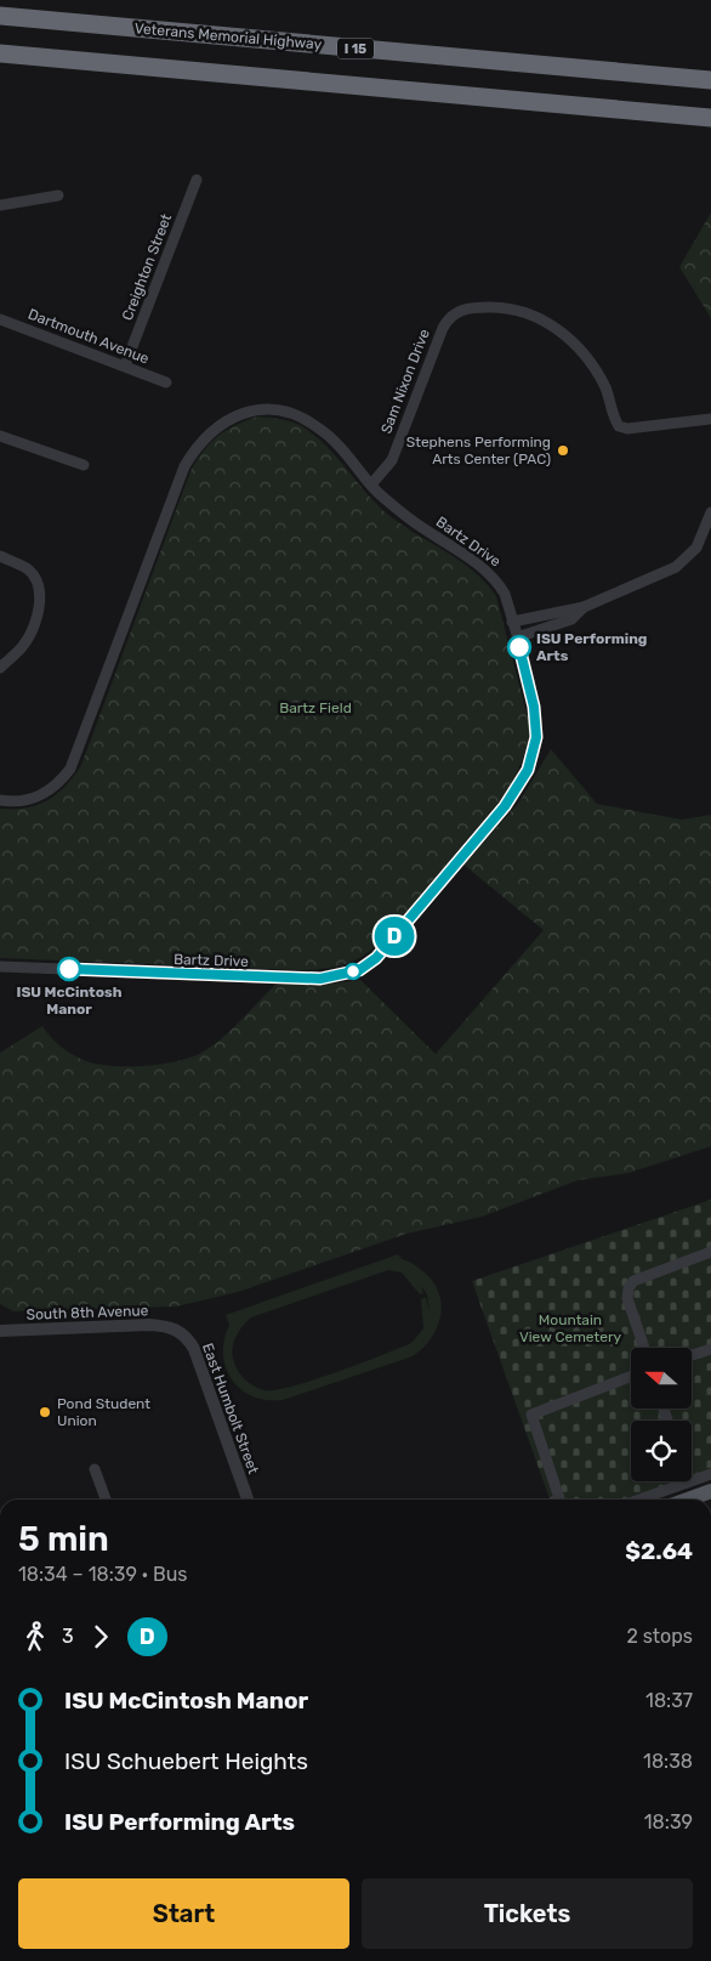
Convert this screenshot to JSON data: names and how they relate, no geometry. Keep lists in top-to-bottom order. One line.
{"streets":{"highway":["Veterans Memorial Highway","I 15"],"street":["Creighton Street","Dartmouth Avenue","Sam Nixon Drive","Bartz Drive","South 8th Avenue","East Humbolt Street"]},"crossings":[["Creighton Street","Dartmouth Avenue"],["Sam Nixon Drive","Bartz Drive"],["South 8th Avenue","East Humbolt Street"]],"parks":["Bartz Field","Mountain View Cemetery"],"places":["Stephens Performing Arts Center (PAC)","ISU Performing Arts","ISU McCintosh Manor","Pond Student Union"],"lines":["bus line D"],"north":"left","page":{"on_map":"D","heading":["5 min","18:34 – 18:39 · Bus","$2.64"],"legs":["3","D","2 stops"],"list":[{"name":"ISU McCintosh Manor","value":"18:37"},{"name":"ISU Schuebert Heights","value":"18:38"},{"name":"ISU Performing Arts","value":"18:39"}],"buttons":["Start","Tickets"]}}
